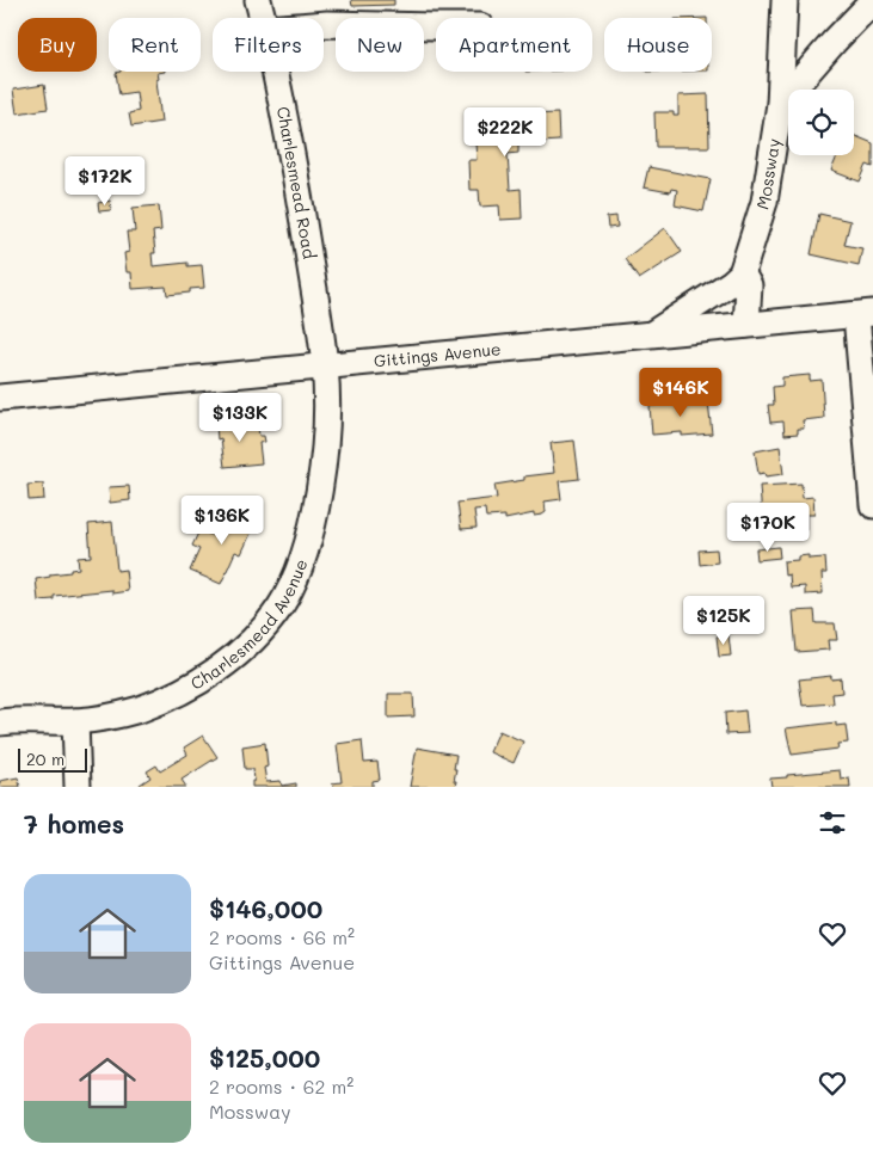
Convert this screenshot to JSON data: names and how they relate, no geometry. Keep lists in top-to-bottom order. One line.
{"streets":{"street":["Mossway","Charlesmead Road","Gittings Avenue","Charlesmead Avenue"]},"crossings":[["Mossway","Gittings Avenue"],["Charlesmead Road","Gittings Avenue"],["Charlesmead Road","Charlesmead Avenue"],["Gittings Avenue","Charlesmead Avenue"]],"scale_bar":"20 m","page":{"chip":["Buy","Rent","Filters","New","Apartment","House"],"price":["$222K","$172K","$146K","$133K","$136K","$170K","$125K"],"scale":"20 m","heading":"7 homes","list":[{"name":"$146,000","note":"2 rooms · 66 m² · Gittings Avenue"},{"name":"$125,000","note":"2 rooms · 62 m² · Mossway"}]}}
